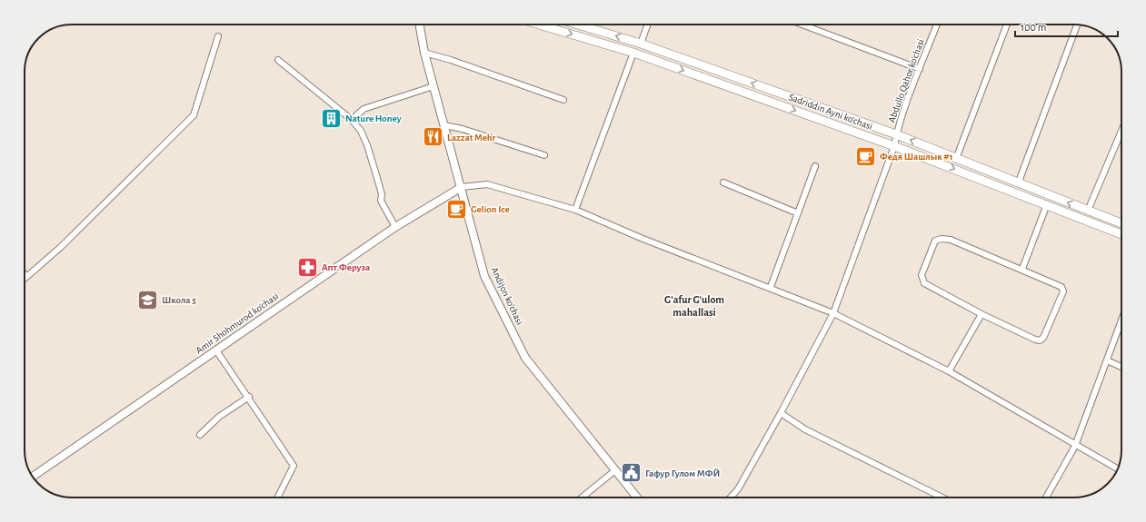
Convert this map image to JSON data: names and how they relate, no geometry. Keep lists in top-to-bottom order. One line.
{"streets":{"main road":["Sadriddin Ayni ko'chasi"],"street":["Abdullo Qahor ko'chasi","Andijon ko'chasi","Amir Shohmurod ko'chasi"]},"crossings":[["Abdullo Qahor ko'chasi","Sadriddin Ayni ko'chasi"],["Andijon ko'chasi","Amir Shohmurod ko'chasi"]],"districts":["Gʻafur Gʻulom mahallasi"],"places":{"building":["Nature Honey"],"restaurant":["Lazzat Mehr"],"cafe":["Федя Шашлык #1","Gelion Ice"],"pharmacy":["Апт.Феруза"],"school or university":["Школа 5"],"public building":["Гафур Гулом МФЙ"]},"scale_bar":"100 m"}
